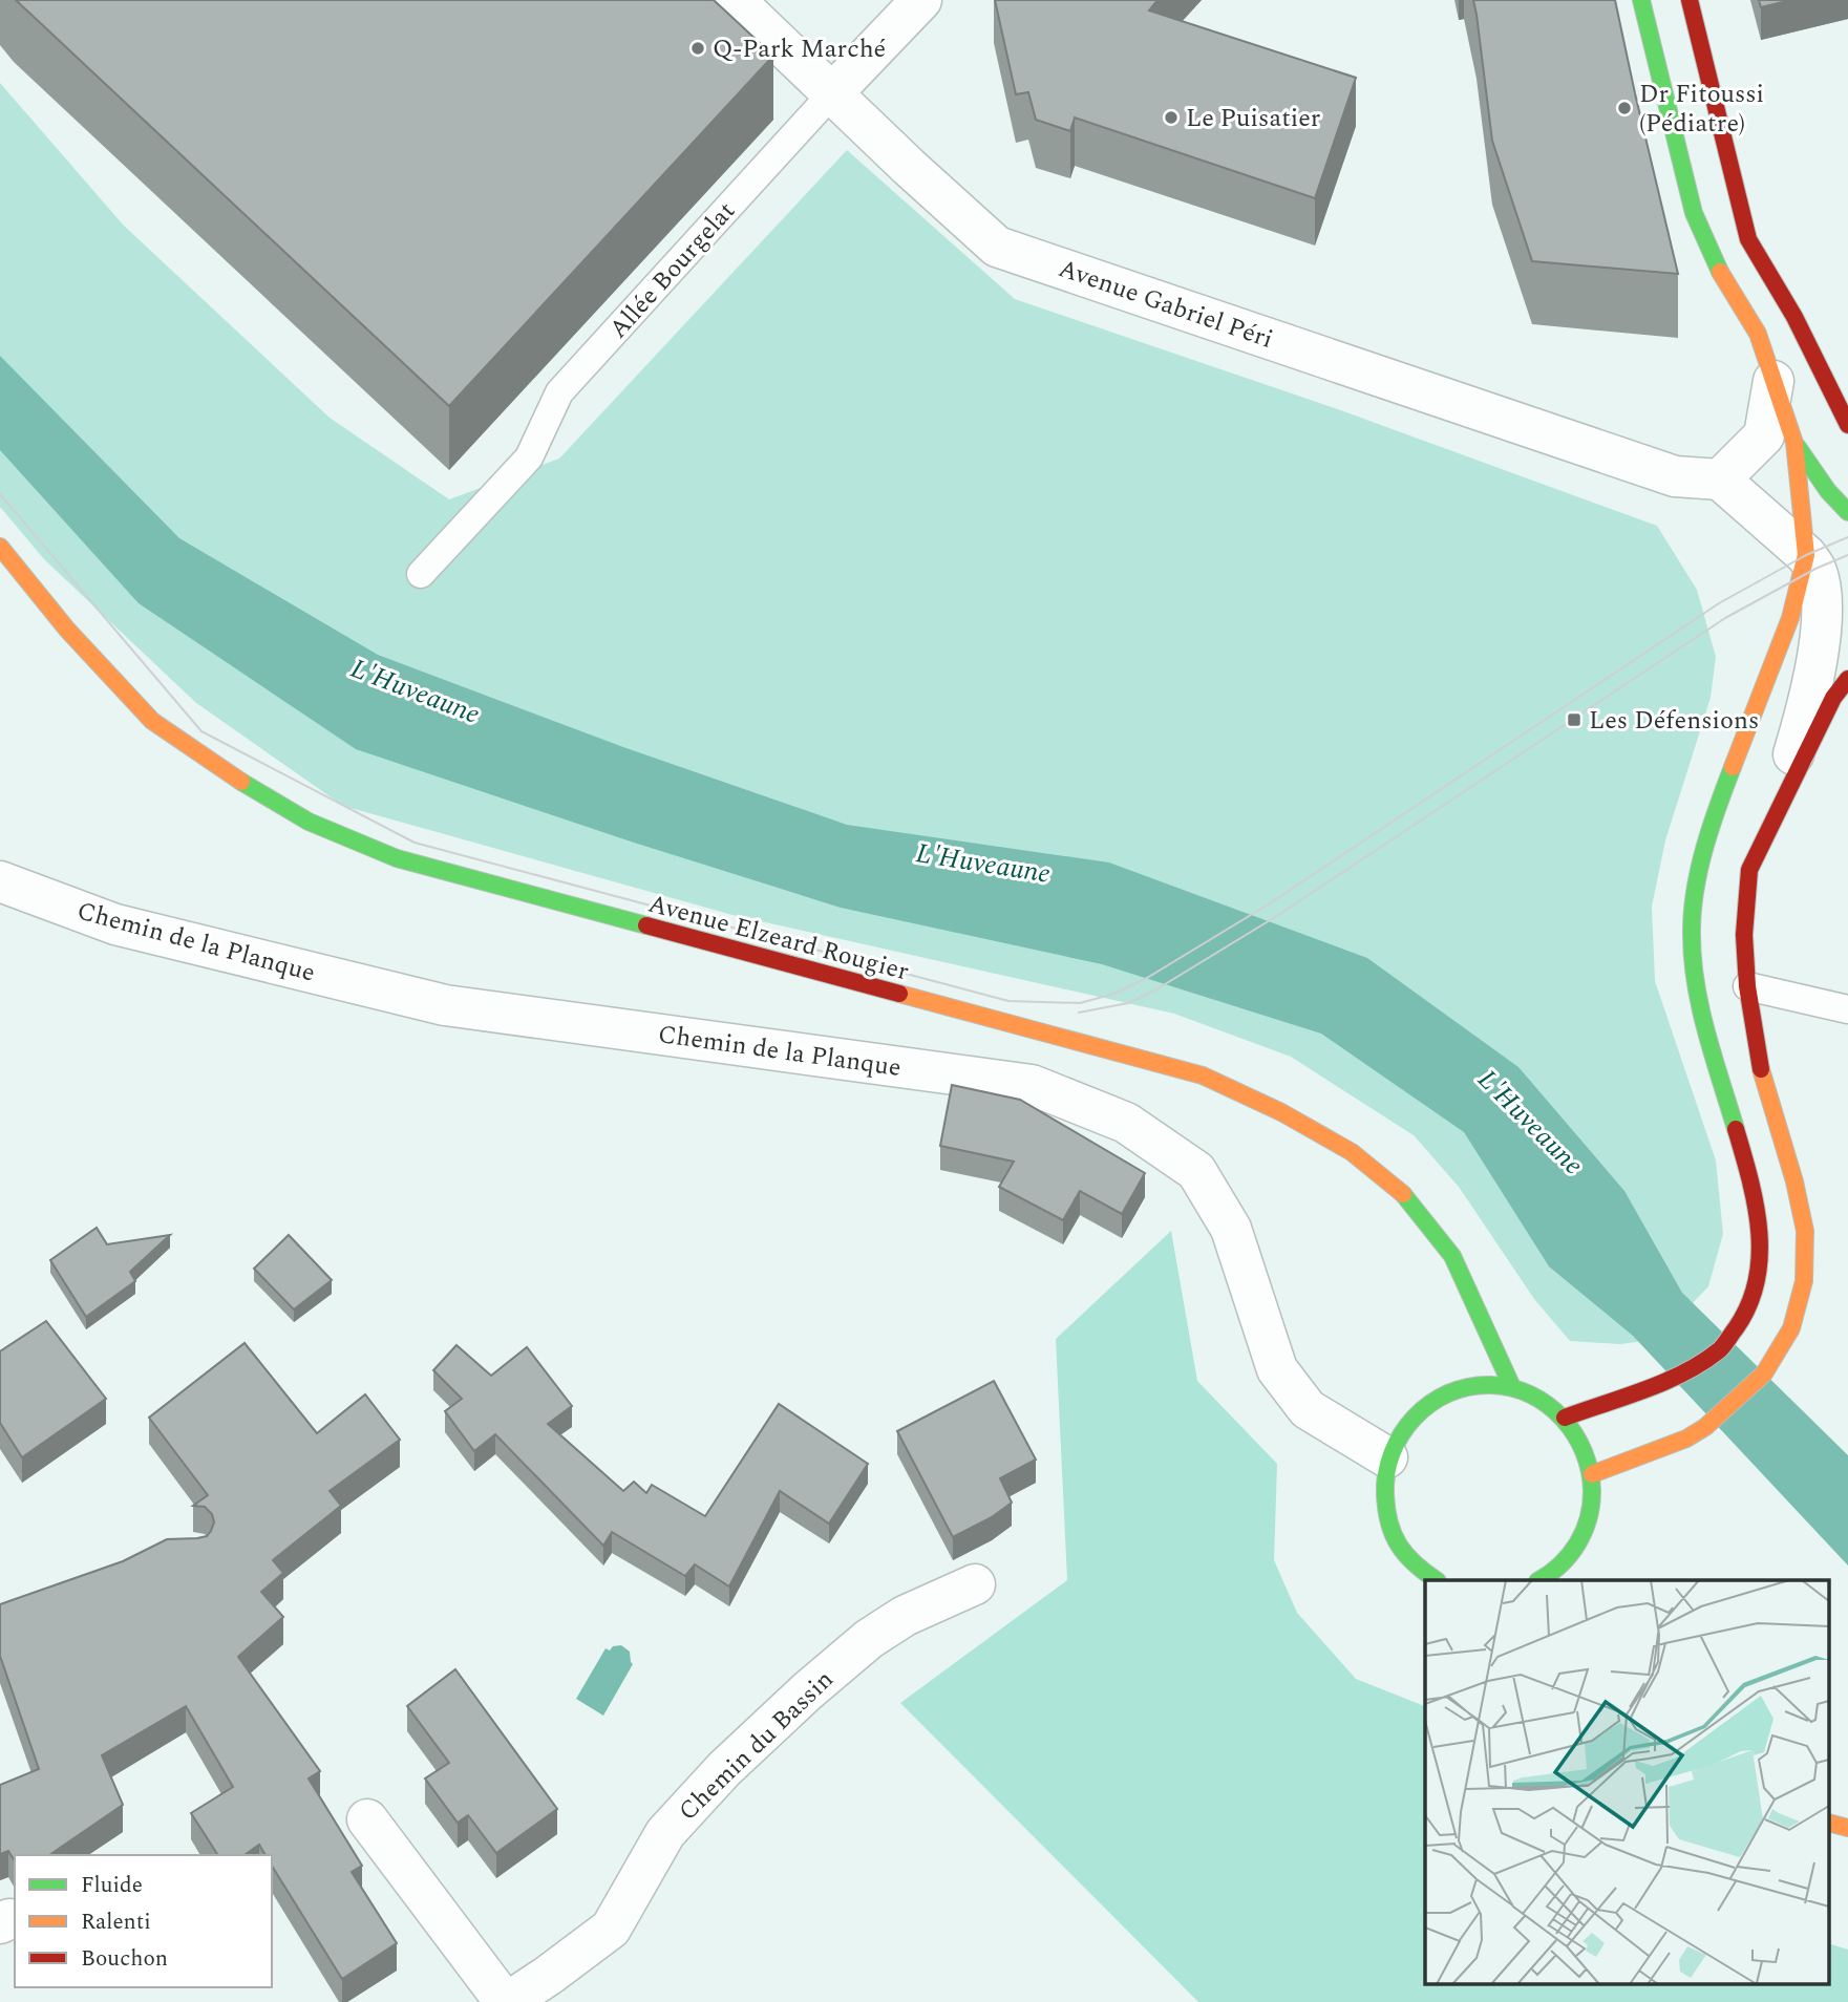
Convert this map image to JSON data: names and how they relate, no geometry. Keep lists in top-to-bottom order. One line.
{"streets":{"main road":["Avenue Elzeard Rougier"],"street":["Avenue Gabriel Péri","Chemin de la Planque","Chemin du Bassin"],"lane":["Allée Bourgelat"]},"crossings":[["Allée Bourgelat","Avenue Gabriel Péri"]],"water":["L'Huveaune"],"places":{"other":["Q-Park Marché","Dr Fitoussi (Pédiatre)","Le Puisatier"],"transit":["Les Défensions"]},"legend":["Fluide","Ralenti","Bouchon"]}
